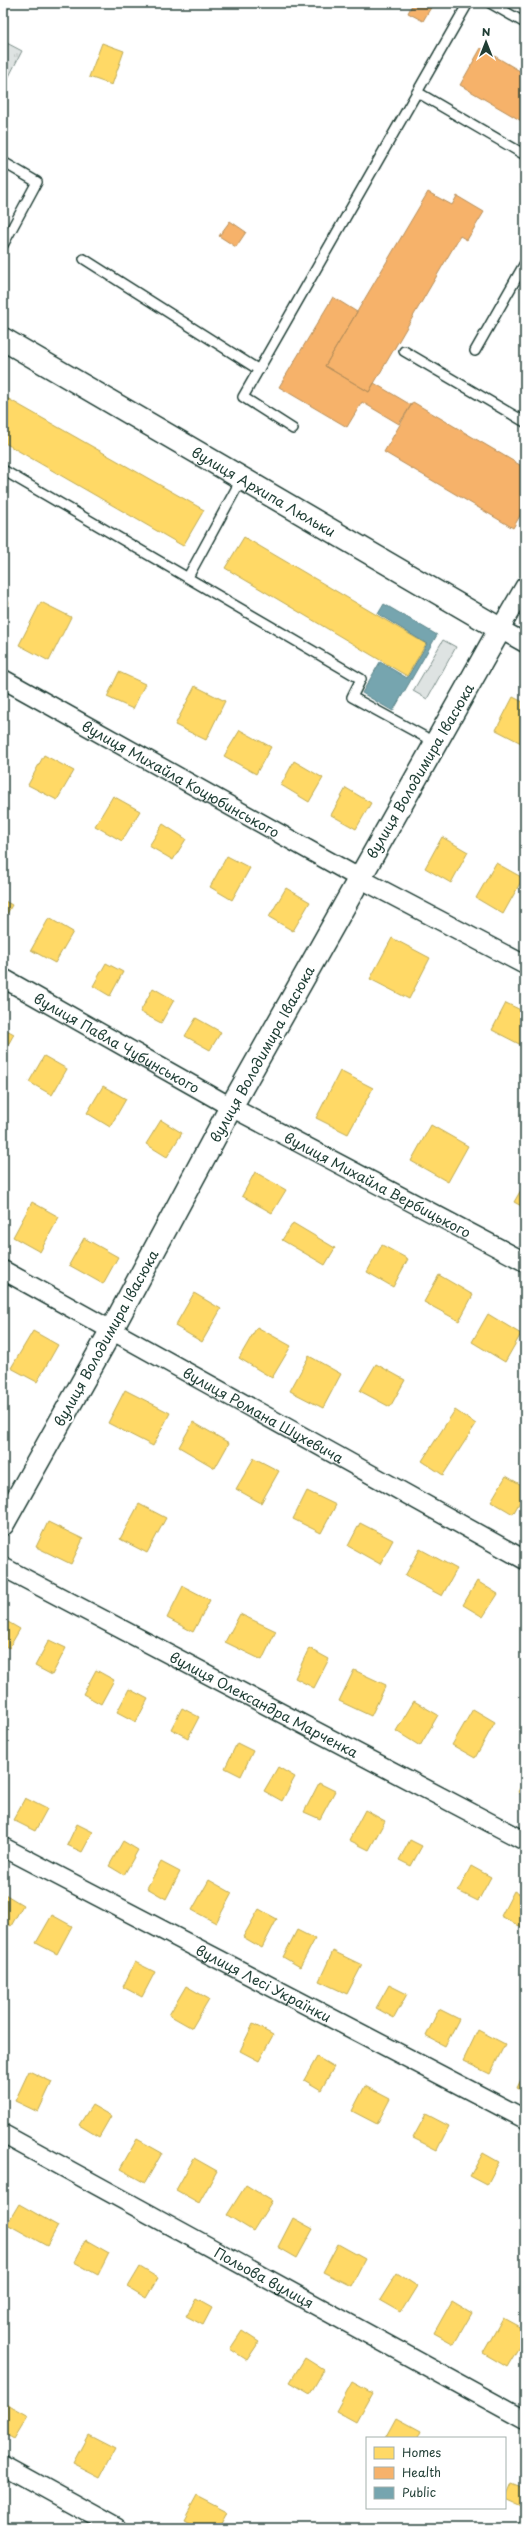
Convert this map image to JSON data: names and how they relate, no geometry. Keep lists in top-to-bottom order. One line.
{"streets":{"street":["вулиця Архипа Люльки","вулиця Володимира Івасюка","вулиця Михайла Коцюбинського","вулиця Павла Чубинського","вулиця Михайла Вербицького","вулиця Романа Шухевича","вулиця Олександра Марченка","вулиця Лесі Українки","Польова вулиця"]},"crossings":[["вулиця Архипа Люльки","вулиця Володимира Івасюка"],["вулиця Володимира Івасюка","вулиця Михайла Коцюбинського"],["вулиця Володимира Івасюка","вулиця Павла Чубинського"],["вулиця Володимира Івасюка","вулиця Михайла Вербицького"],["вулиця Володимира Івасюка","вулиця Романа Шухевича"],["вулиця Павла Чубинського","вулиця Михайла Вербицького"]],"legend":["Homes","Health","Public"],"north":"top"}
